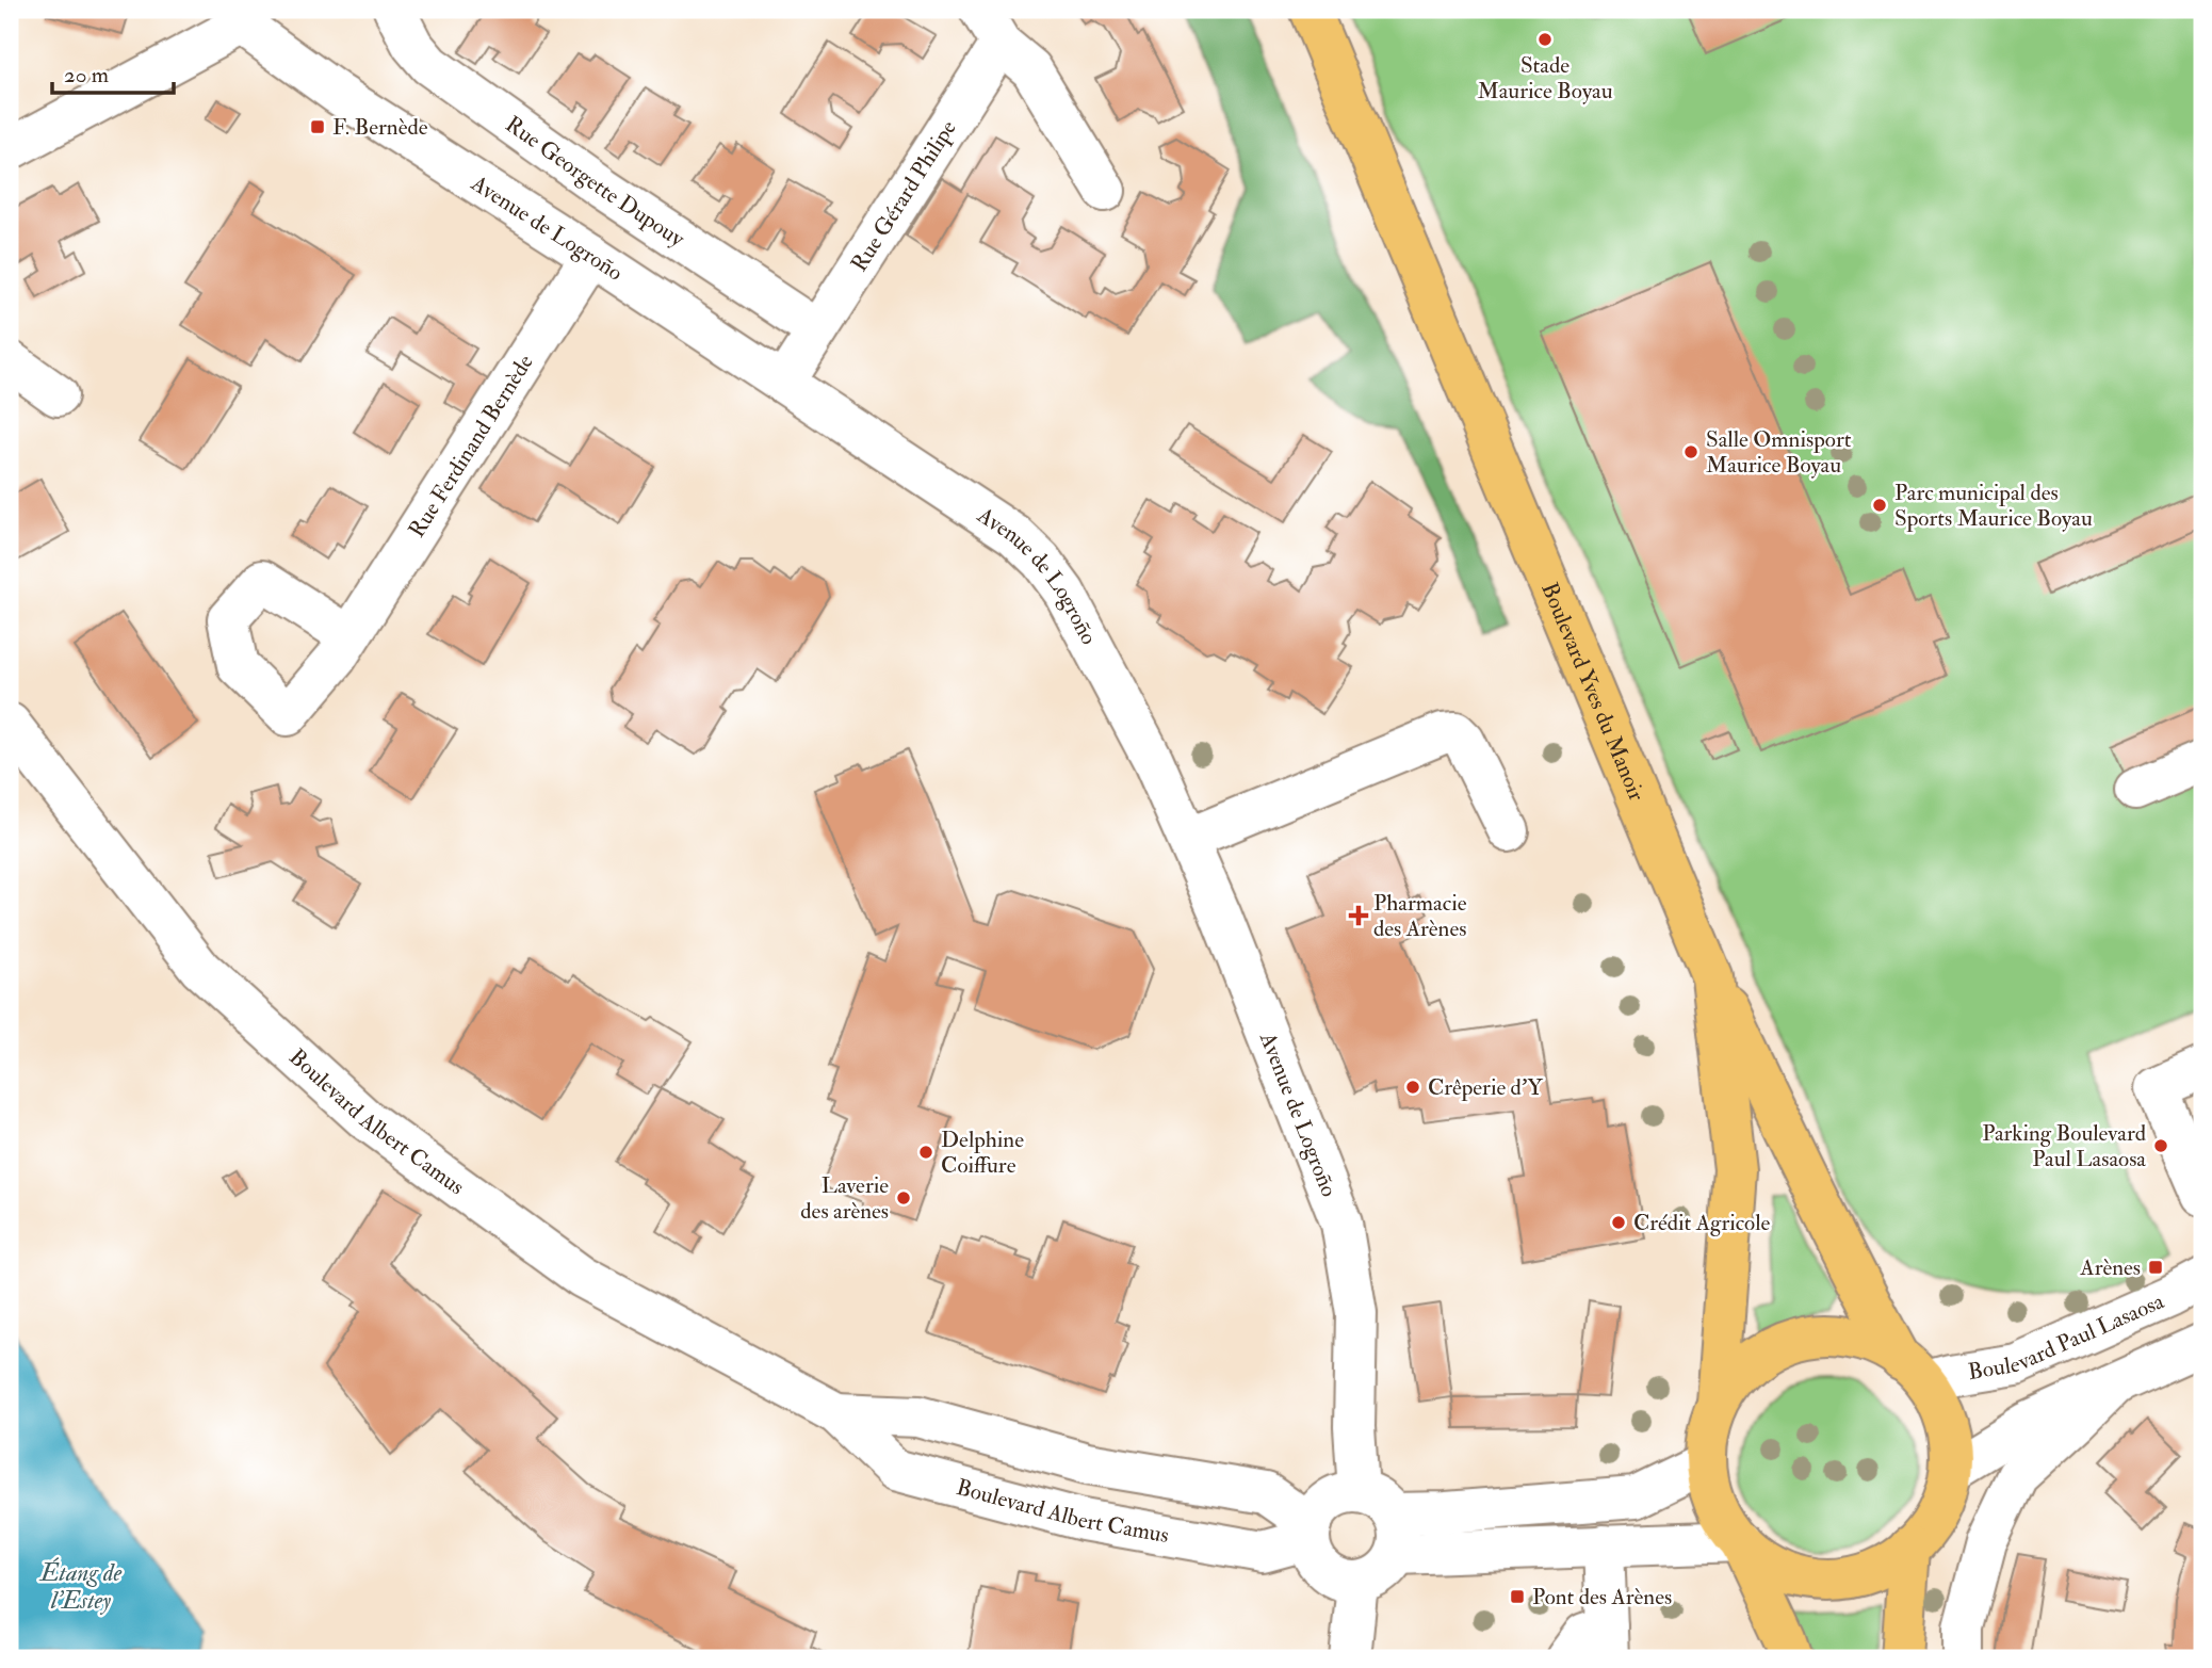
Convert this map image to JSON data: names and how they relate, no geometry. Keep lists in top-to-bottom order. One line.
{"streets":{"main road":["Boulevard Yves du Manoir"],"street":["Rue Georgette Dupouy","Rue Gérard Philipe","Avenue de Logroño","Rue Ferdinand Bernède","Boulevard Albert Camus","Boulevard Paul Lasaosa"]},"crossings":[["Rue Georgette Dupouy","Rue Gérard Philipe"],["Rue Gérard Philipe","Avenue de Logroño"],["Avenue de Logroño","Rue Ferdinand Bernède"],["Avenue de Logroño","Boulevard Albert Camus"],["Boulevard Yves du Manoir","Boulevard Paul Lasaosa"]],"water":["Étang de l'Estey"],"places":{"other":["Stade Maurice Boyau","Salle Omnisport Maurice Boyau","Parc municipal des Sports Maurice Boyau","Crêperie d'Y","Parking Boulevard Paul Lasaosa","Delphine Coiffure","Laverie des arènes","Crédit Agricole"],"transit":["F. Bernède","Arènes","Pont des Arènes"],"health":["Pharmacie des Arènes"]},"scale_bar":"20 m"}
